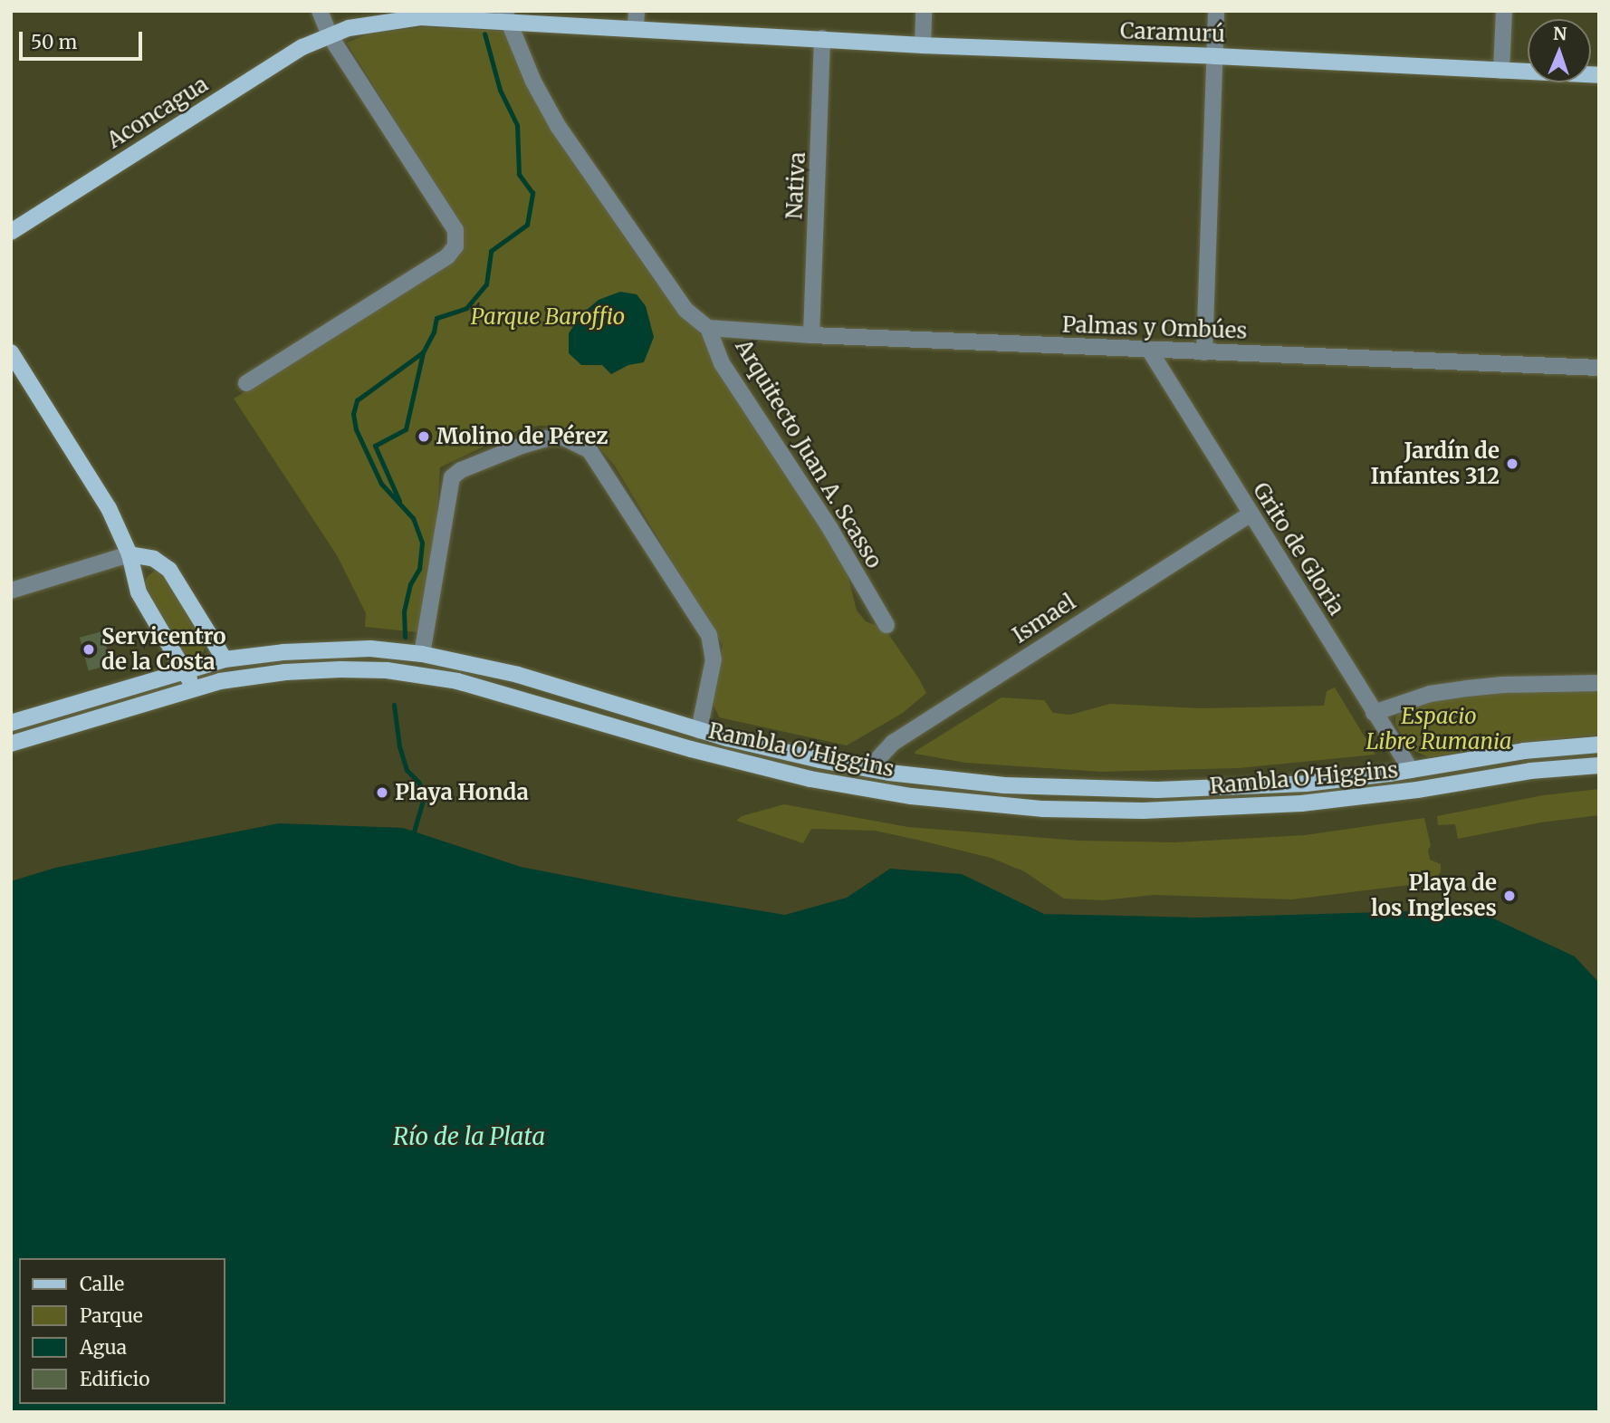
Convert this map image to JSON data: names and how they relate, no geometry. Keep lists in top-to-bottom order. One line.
{"streets":{"main road":["Caramurú","Aconcagua","Rambla O'Higgins"],"street":["Nativa","Palmas y Ombúes","Arquitecto Juan A. Scasso","Grito de Gloria","Ismael"]},"crossings":[["Caramurú","Aconcagua"],["Caramurú","Nativa"],["Caramurú","Arquitecto Juan A. Scasso"],["Nativa","Palmas y Ombúes"],["Palmas y Ombúes","Arquitecto Juan A. Scasso"],["Palmas y Ombúes","Grito de Gloria"],["Grito de Gloria","Ismael"],["Grito de Gloria","Rambla O'Higgins"],["Ismael","Rambla O'Higgins"]],"water":["Río de la Plata"],"parks":["Parque Baroffio","Espacio Libre Rumania"],"places":["Molino de Pérez","Jardín de Infantes 312","Servicentro de la Costa","Playa Honda","Playa de los Ingleses"],"legend":["Calle","Parque","Agua","Edificio"],"scale_bar":"50 m","north":"top"}
